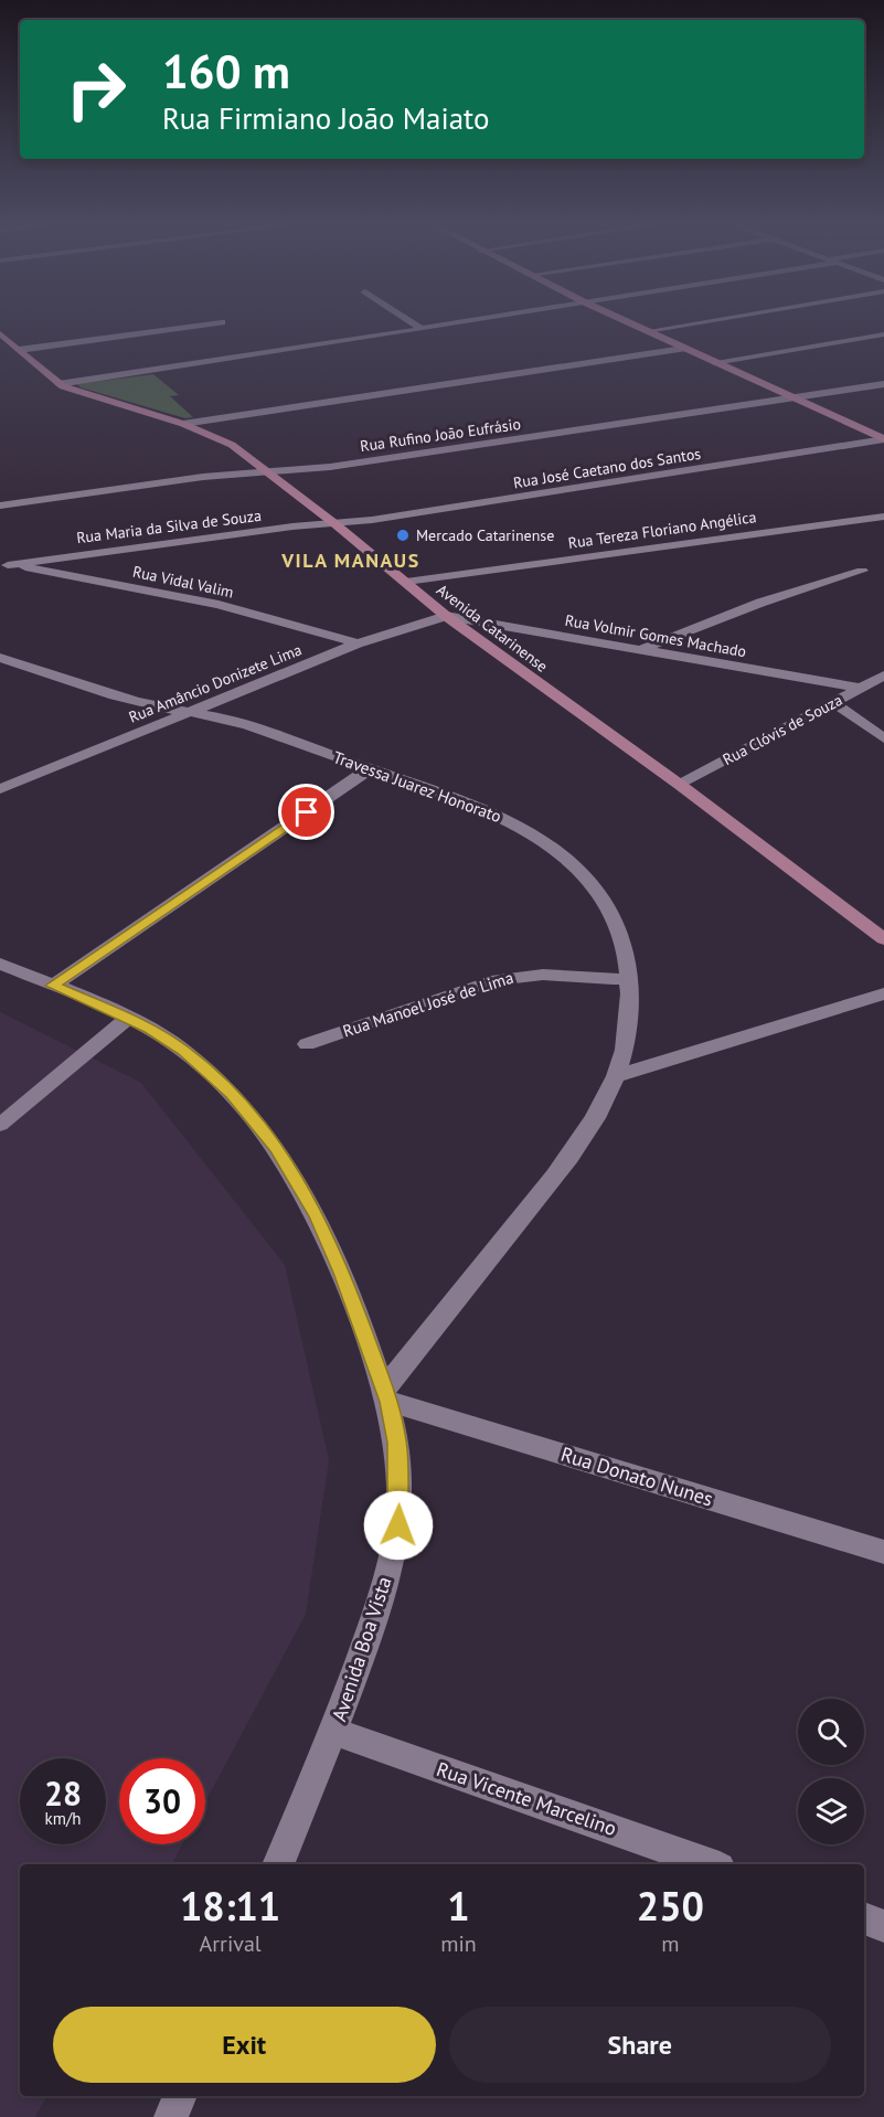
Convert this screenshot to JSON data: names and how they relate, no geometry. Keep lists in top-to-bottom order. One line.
{"streets":{"street":["Rua Rufino João Eufrásio","Rua José Caetano dos Santos","Rua Maria da Silva de Souza","Rua Tereza Floriano Angélica","Rua Vidal Valim","Avenida Catarinense","Rua Volmir Gomes Machado","Rua Amâncio Donizete Lima","Rua Clóvis de Souza","Travessa Juarez Honorato","Rua Manoel José de Lima","Rua Donato Nunes","Avenida Boa Vista","Rua Vicente Marcelino"]},"crossings":[["Rua Rufino João Eufrásio","Avenida Catarinense"],["Rua José Caetano dos Santos","Rua Maria da Silva de Souza"],["Rua José Caetano dos Santos","Avenida Catarinense"],["Rua Maria da Silva de Souza","Rua Vidal Valim"],["Rua Maria da Silva de Souza","Avenida Catarinense"],["Rua Tereza Floriano Angélica","Avenida Catarinense"],["Rua Vidal Valim","Rua Amâncio Donizete Lima"],["Avenida Catarinense","Rua Volmir Gomes Machado"],["Avenida Catarinense","Rua Amâncio Donizete Lima"],["Avenida Catarinense","Rua Clóvis de Souza"],["Rua Volmir Gomes Machado","Rua Amâncio Donizete Lima"],["Rua Volmir Gomes Machado","Rua Clóvis de Souza"],["Rua Amâncio Donizete Lima","Travessa Juarez Honorato"],["Travessa Juarez Honorato","Rua Manoel José de Lima"],["Travessa Juarez Honorato","Rua Donato Nunes"],["Travessa Juarez Honorato","Avenida Boa Vista"],["Rua Donato Nunes","Avenida Boa Vista"],["Avenida Boa Vista","Rua Vicente Marcelino"]],"districts":["VILA MANAUS"],"places":["Mercado Catarinense"],"page":{"turn":["160 m","Rua Firmiano João Maiato"],"speed":"28 km/h","limit":"30","eta":["18:11","Arrival","1","min","250","m"],"buttons":["Exit","Share"]}}
